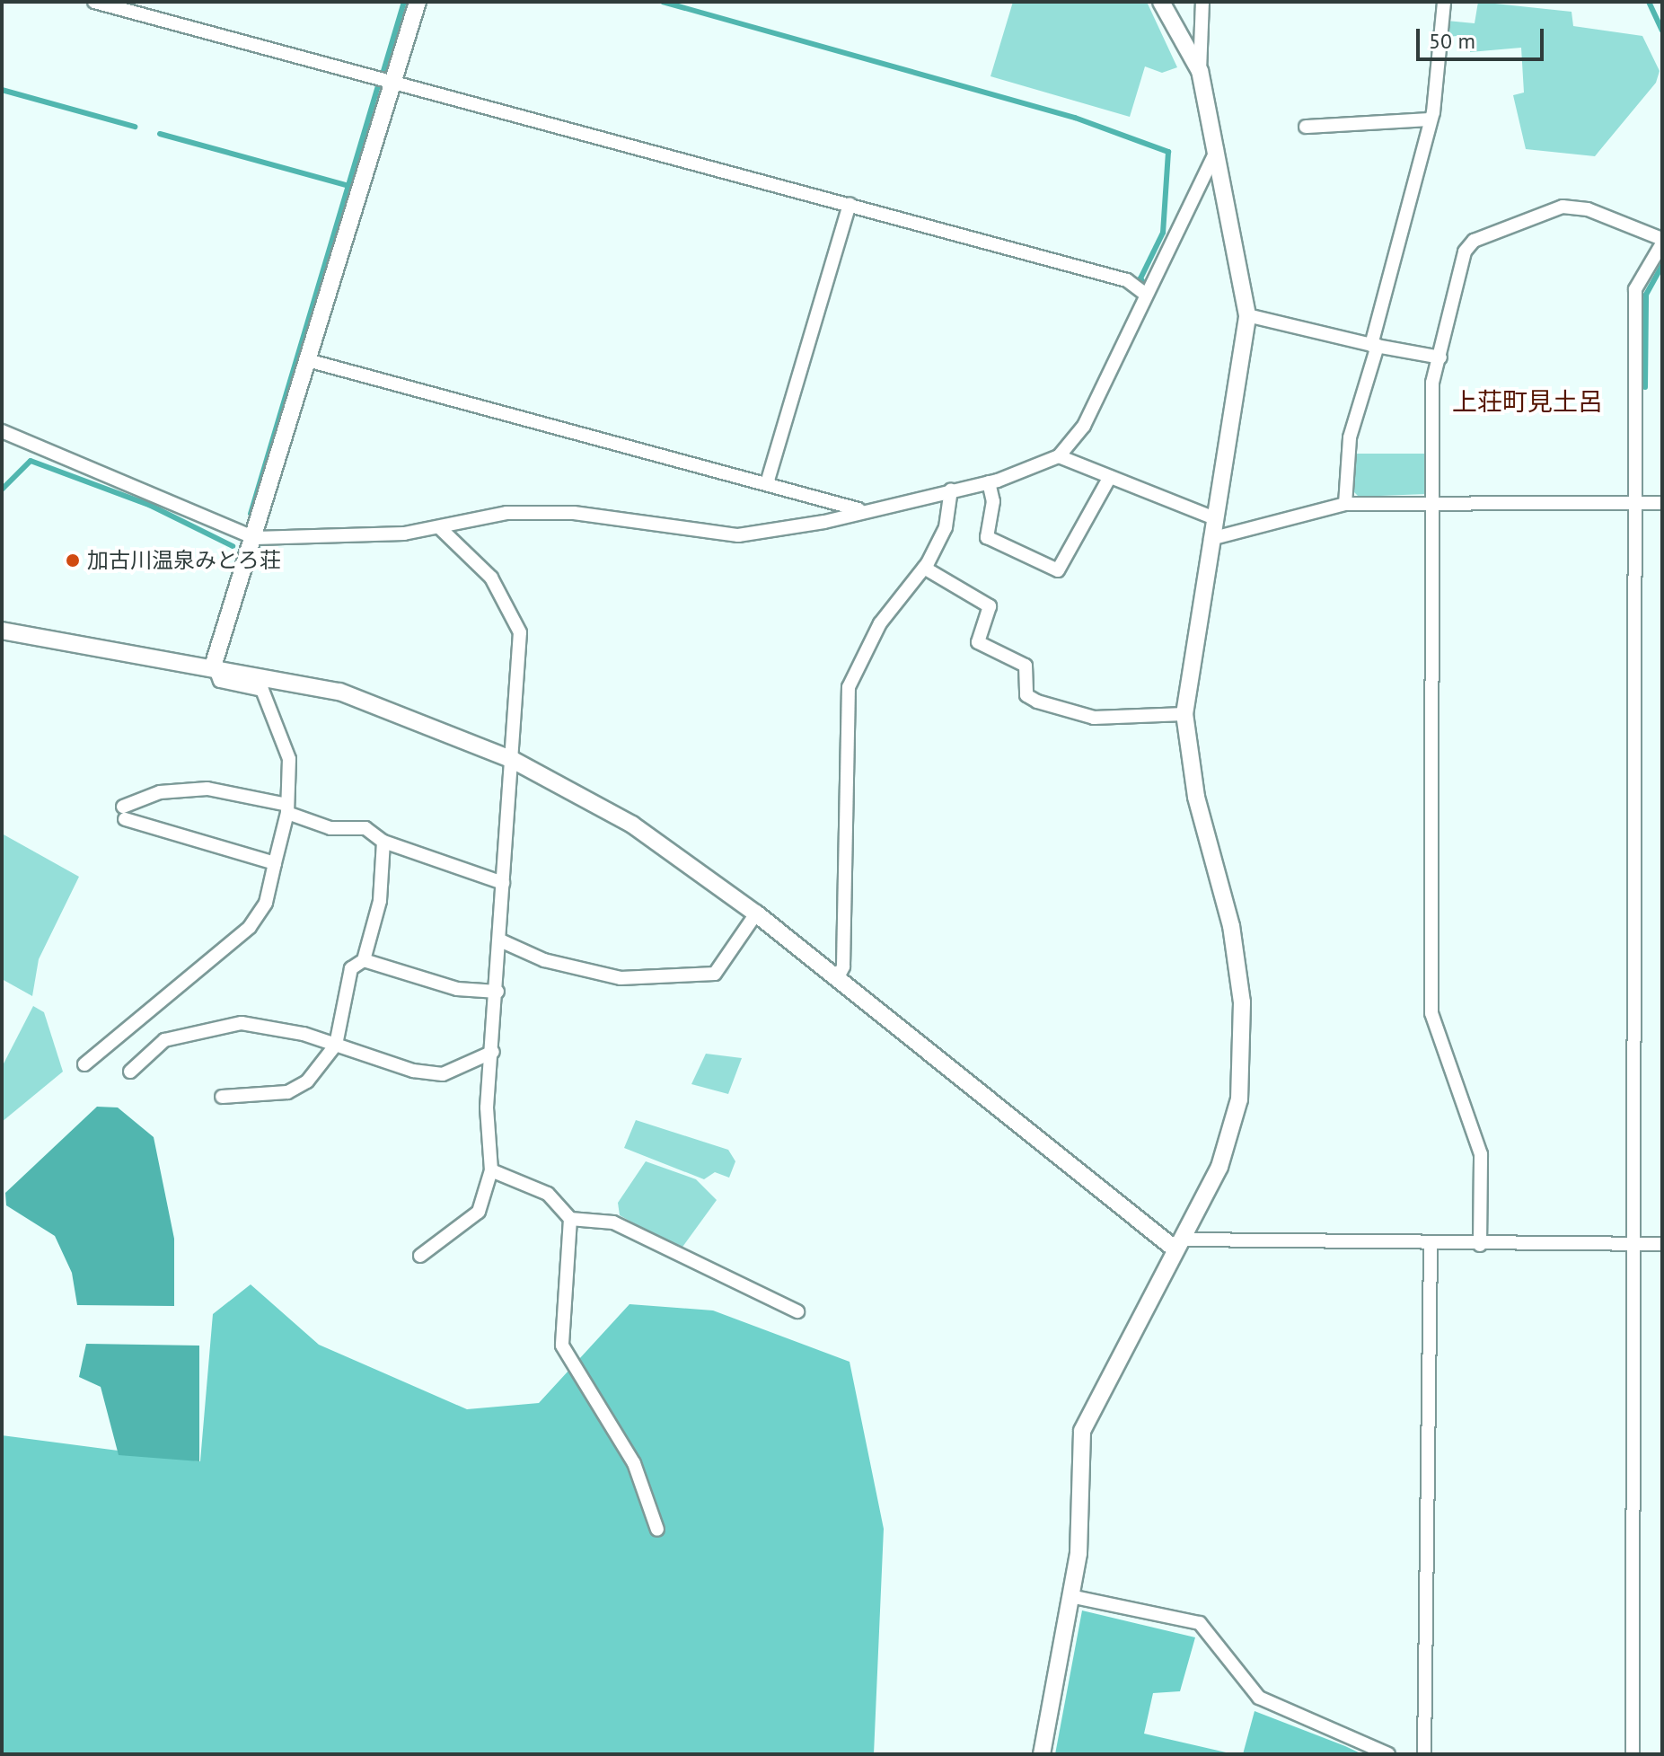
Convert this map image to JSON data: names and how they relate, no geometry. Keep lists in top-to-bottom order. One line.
{"districts":["上荘町見土呂"],"places":["加古川温泉みとろ荘"],"scale_bar":"50 m"}
